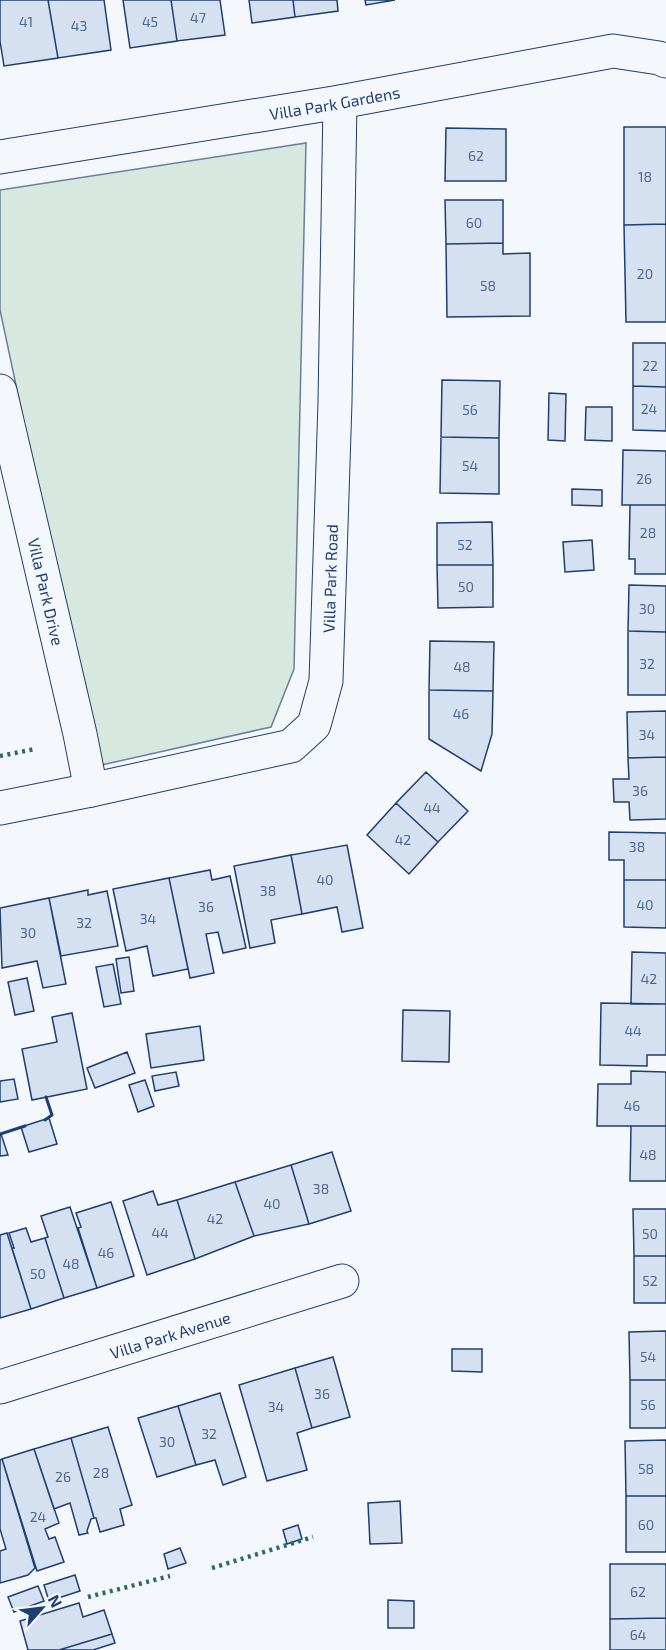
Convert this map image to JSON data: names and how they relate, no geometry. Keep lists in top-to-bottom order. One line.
{"streets":{"street":["Villa Park Gardens","Villa Park Road","Villa Park Drive","Villa Park Avenue"]},"crossings":[["Villa Park Gardens","Villa Park Road"],["Villa Park Road","Villa Park Drive"]],"house_numbers":["47","41","45","43","62","18","60","20","58","22","24","56","54","26","28","52","50","30","32","48","46","34","36","44","42","38","40","38","40","36","34","32","30","42","44","46","48","38","40","42","44","50","46","48","50","52","54","36","56","34","32","30","58","28","26","24","60","62","64"],"north":"top right"}
